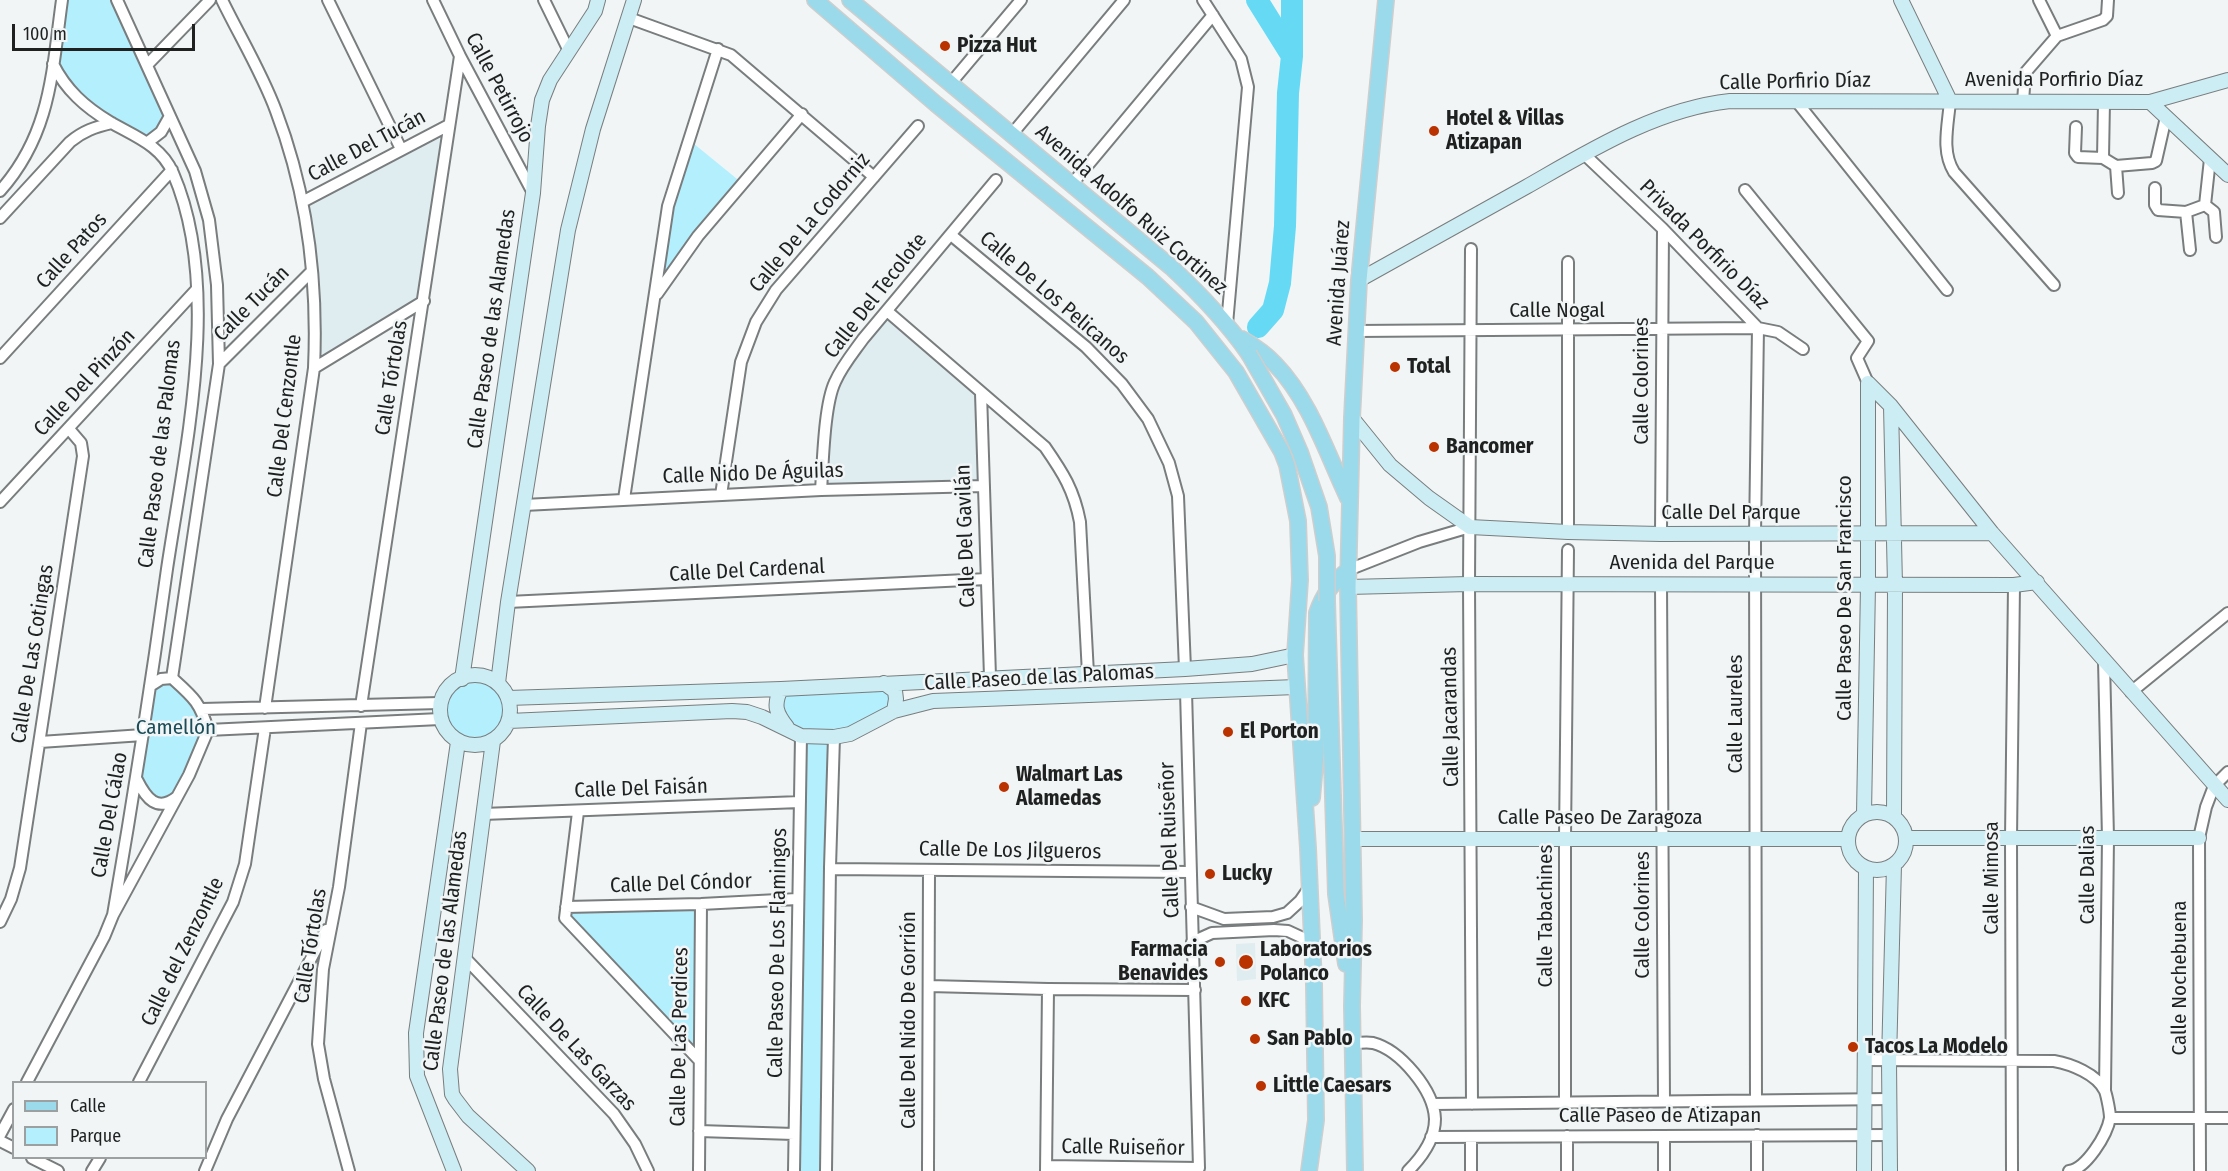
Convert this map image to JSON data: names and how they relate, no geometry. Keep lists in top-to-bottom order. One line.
{"streets":{"main road":["Avenida Adolfo Ruiz Cortinez","Avenida Juárez"],"street":["Avenida Porfirio Díaz","Calle Porfirio Díaz","Calle Petirrojo","Calle Del Tucán","Calle De La Codorniz","Privada Porfirio Díaz","Calle Patos","Calle Del Tecolote","Calle De Los Pelicanos","Calle Tucán","Calle Nogal","Calle Paseo de las Alamedas","Calle Tórtolas","Calle Colorines","Calle Del Pinzón","Calle Del Cenzontle","Calle Paseo de las Palomas","Calle Nido De Águilas","Calle Del Parque","Calle Del Gavilán","Avenida del Parque","Calle Del Cardenal","Calle Paseo De San Francisco","Calle De Las Cotingas","Calle Laureles","Calle Jacarandas","Calle Del Faisán","Calle Del Cálao","Calle Paseo De Zaragoza","Calle Del Ruiseñor","Calle De Los Jilgueros","Calle Dalias","Calle Mimosa","Calle Del Cóndor","Calle Tabachines","Calle del Zenzontle","Calle Paseo De Los Flamingos","Calle Nochebuena","Calle Del Nido De Gorrión","Calle De Las Perdices","Calle De Las Garzas","Calle Paseo de Atizapan","Calle Ruiseñor"]},"crossings":[["Avenida Porfirio Díaz","Calle Porfirio Díaz"],["Calle Porfirio Díaz","Privada Porfirio Díaz"],["Calle Porfirio Díaz","Avenida Juárez"],["Calle Petirrojo","Calle Paseo de las Alamedas"],["Calle Petirrojo","Calle Tórtolas"],["Calle Del Tucán","Calle Tórtolas"],["Calle Del Tucán","Calle Del Cenzontle"],["Avenida Adolfo Ruiz Cortinez","Avenida Juárez"],["Avenida Adolfo Ruiz Cortinez","Calle Paseo de las Palomas"],["Calle De La Codorniz","Calle Nido De Águilas"],["Privada Porfirio Díaz","Calle Nogal"],["Privada Porfirio Díaz","Calle Colorines"],["Privada Porfirio Díaz","Calle Laureles"],["Calle Patos","Calle Paseo de las Palomas"],["Avenida Juárez","Calle Nogal"],["Avenida Juárez","Calle Del Parque"],["Avenida Juárez","Avenida del Parque"],["Avenida Juárez","Calle Paseo De Zaragoza"],["Calle Del Tecolote","Calle De Los Pelicanos"],["Calle Del Tecolote","Calle Nido De Águilas"],["Calle De Los Pelicanos","Calle Paseo de las Palomas"],["Calle Tucán","Calle Del Cenzontle"],["Calle Tucán","Calle Paseo de las Palomas"],["Calle Nogal","Calle Colorines"],["Calle Nogal","Calle Laureles"],["Calle Nogal","Calle Jacarandas"],["Calle Paseo de las Alamedas","Calle Paseo de las Palomas"],["Calle Paseo de las Alamedas","Calle Del Faisán"],["Calle Paseo de las Alamedas","Calle De Las Garzas"],["Calle Colorines","Calle Del Parque"],["Calle Colorines","Avenida del Parque"],["Calle Colorines","Calle Paseo De Zaragoza"],["Calle Colorines","Calle Paseo de Atizapan"],["Calle Del Pinzón","Calle Paseo de las Palomas"],["Calle Del Pinzón","Calle De Las Cotingas"],["Calle Paseo de las Palomas","Calle Del Gavilán"],["Calle Paseo de las Palomas","Calle Del Cálao"],["Calle Paseo de las Palomas","Calle Del Ruiseñor"],["Calle Paseo de las Palomas","Calle Paseo De Los Flamingos"],["Calle Nido De Águilas","Calle Del Gavilán"],["Calle Del Parque","Calle Paseo De San Francisco"],["Calle Del Parque","Calle Laureles"],["Calle Del Parque","Calle Jacarandas"],["Calle Del Gavilán","Calle Del Cardenal"],["Avenida del Parque","Calle Paseo De San Francisco"],["Avenida del Parque","Calle Laureles"],["Avenida del Parque","Calle Jacarandas"],["Avenida del Parque","Calle Mimosa"],["Avenida del Parque","Calle Tabachines"],["Calle Paseo De San Francisco","Calle Paseo De Zaragoza"],["Calle Laureles","Calle Paseo De Zaragoza"],["Calle Laureles","Calle Paseo de Atizapan"],["Calle Jacarandas","Calle Paseo De Zaragoza"],["Calle Jacarandas","Calle Paseo de Atizapan"],["Calle Del Faisán","Calle Paseo De Los Flamingos"],["Calle Paseo De Zaragoza","Calle Tabachines"],["Calle Del Ruiseñor","Calle De Los Jilgueros"],["Calle Del Ruiseñor","Calle Ruiseñor"],["Calle De Los Jilgueros","Calle Del Nido De Gorrión"],["Calle Del Cóndor","Calle Paseo De Los Flamingos"],["Calle Del Cóndor","Calle De Las Perdices"],["Calle Tabachines","Calle Paseo de Atizapan"]],"parks":["Camellón"],"places":["Pizza Hut","Hotel & Villas Atizapan","Total","Bancomer","El Porton","Walmart Las Alamedas","Lucky","Farmacia Benavides","Laboratorios Polanco","KFC","San Pablo","Tacos La Modelo","Little Caesars"],"legend":["Calle","Parque"],"scale_bar":"100 m"}
